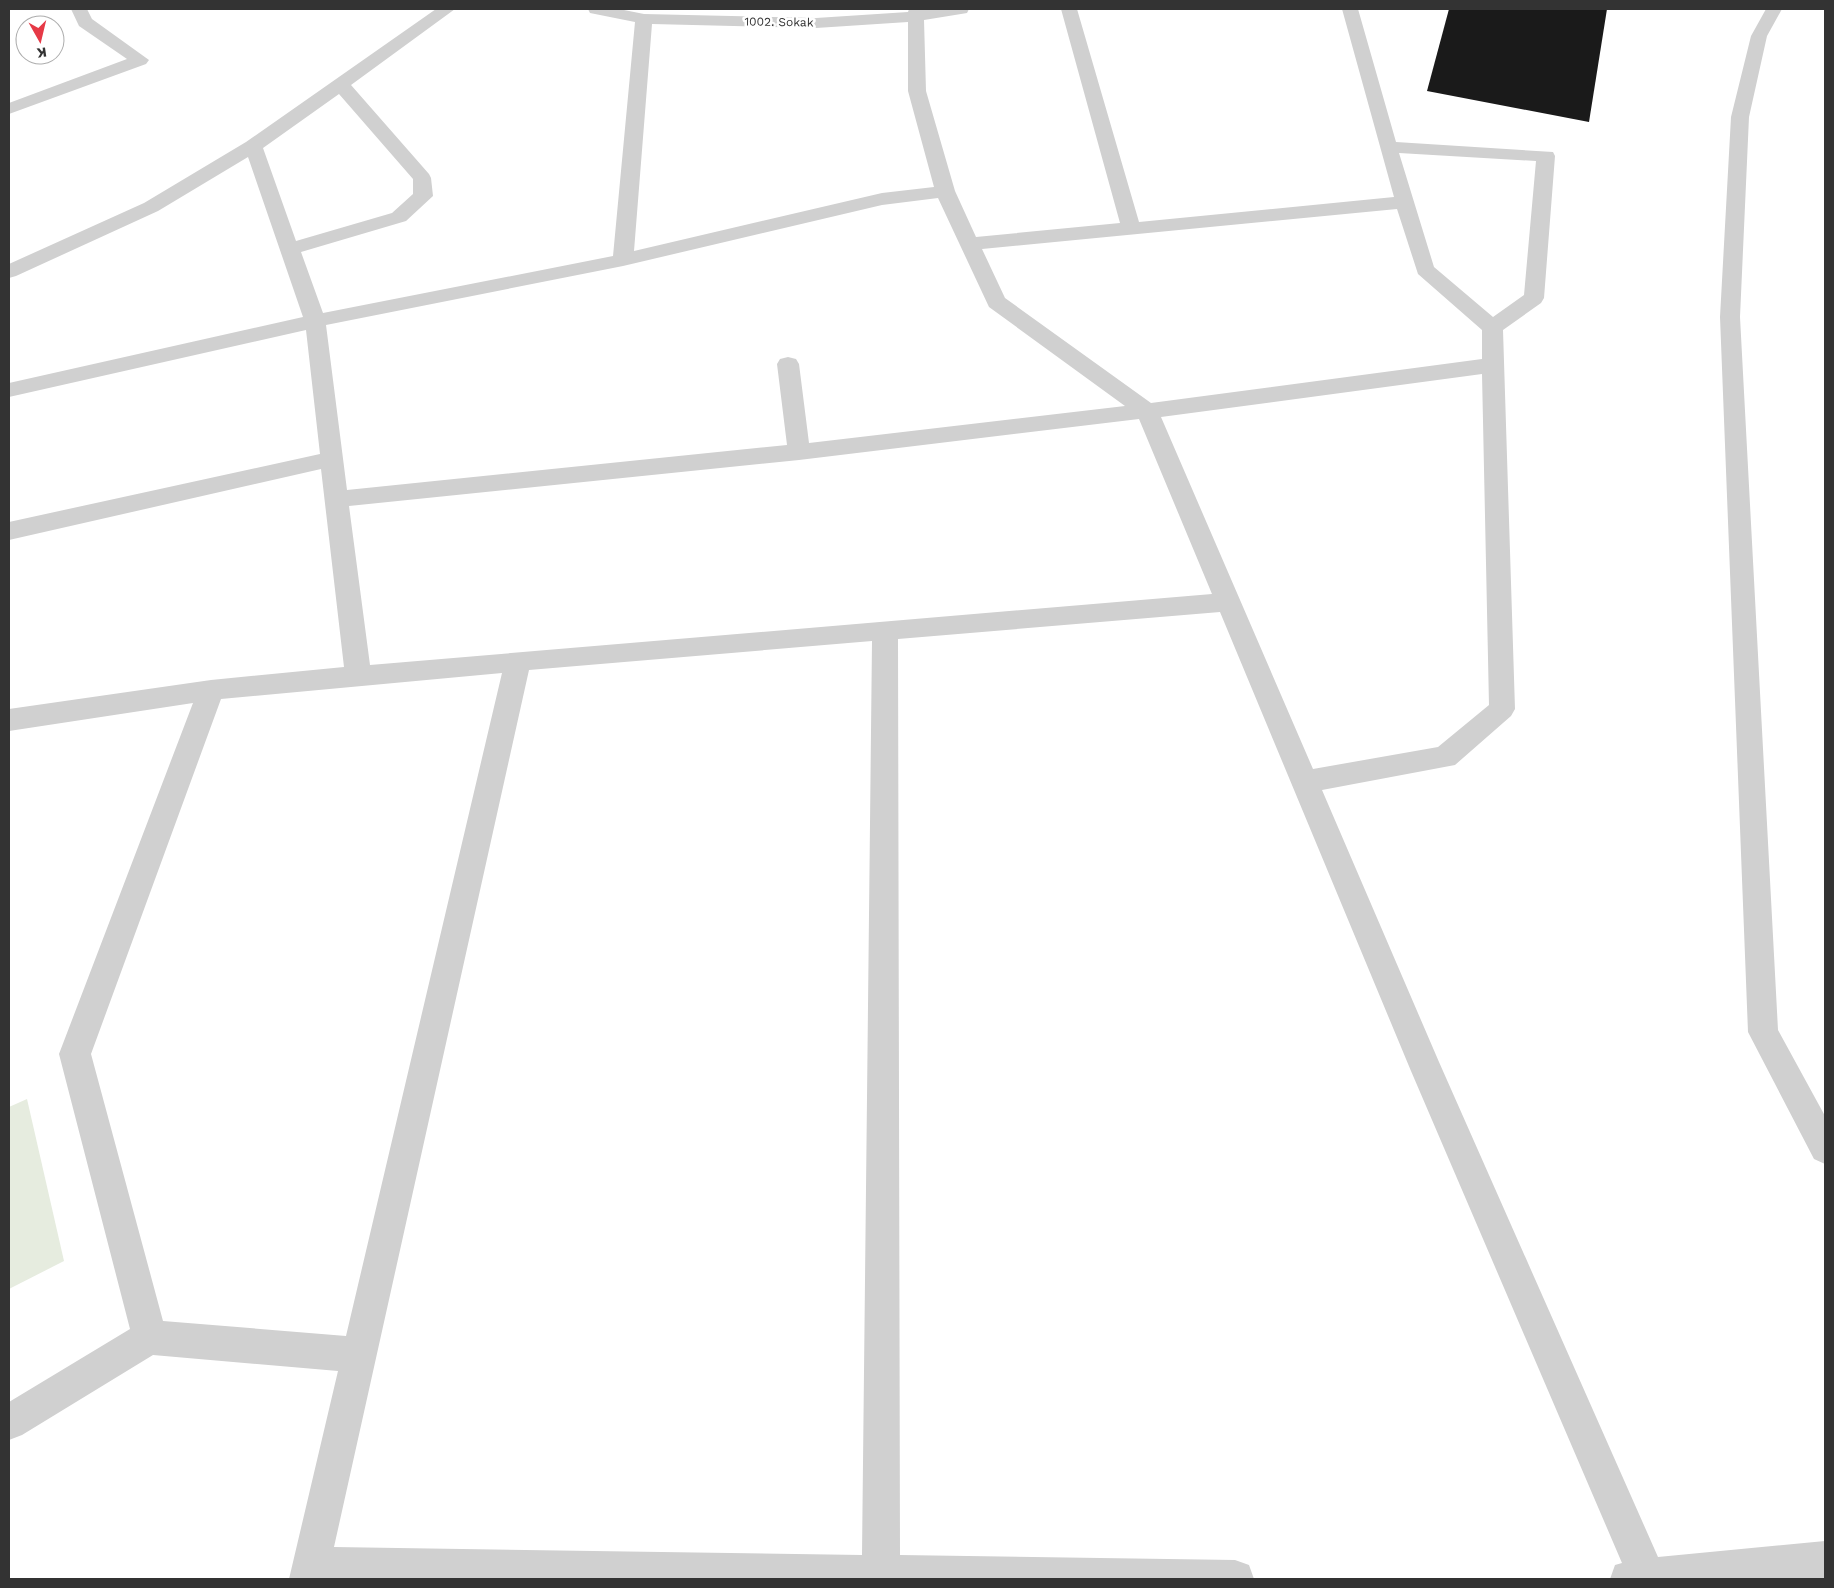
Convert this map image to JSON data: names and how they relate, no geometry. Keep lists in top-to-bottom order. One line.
{"streets":{"street":["1002. Sokak"]},"north":"bottom"}
